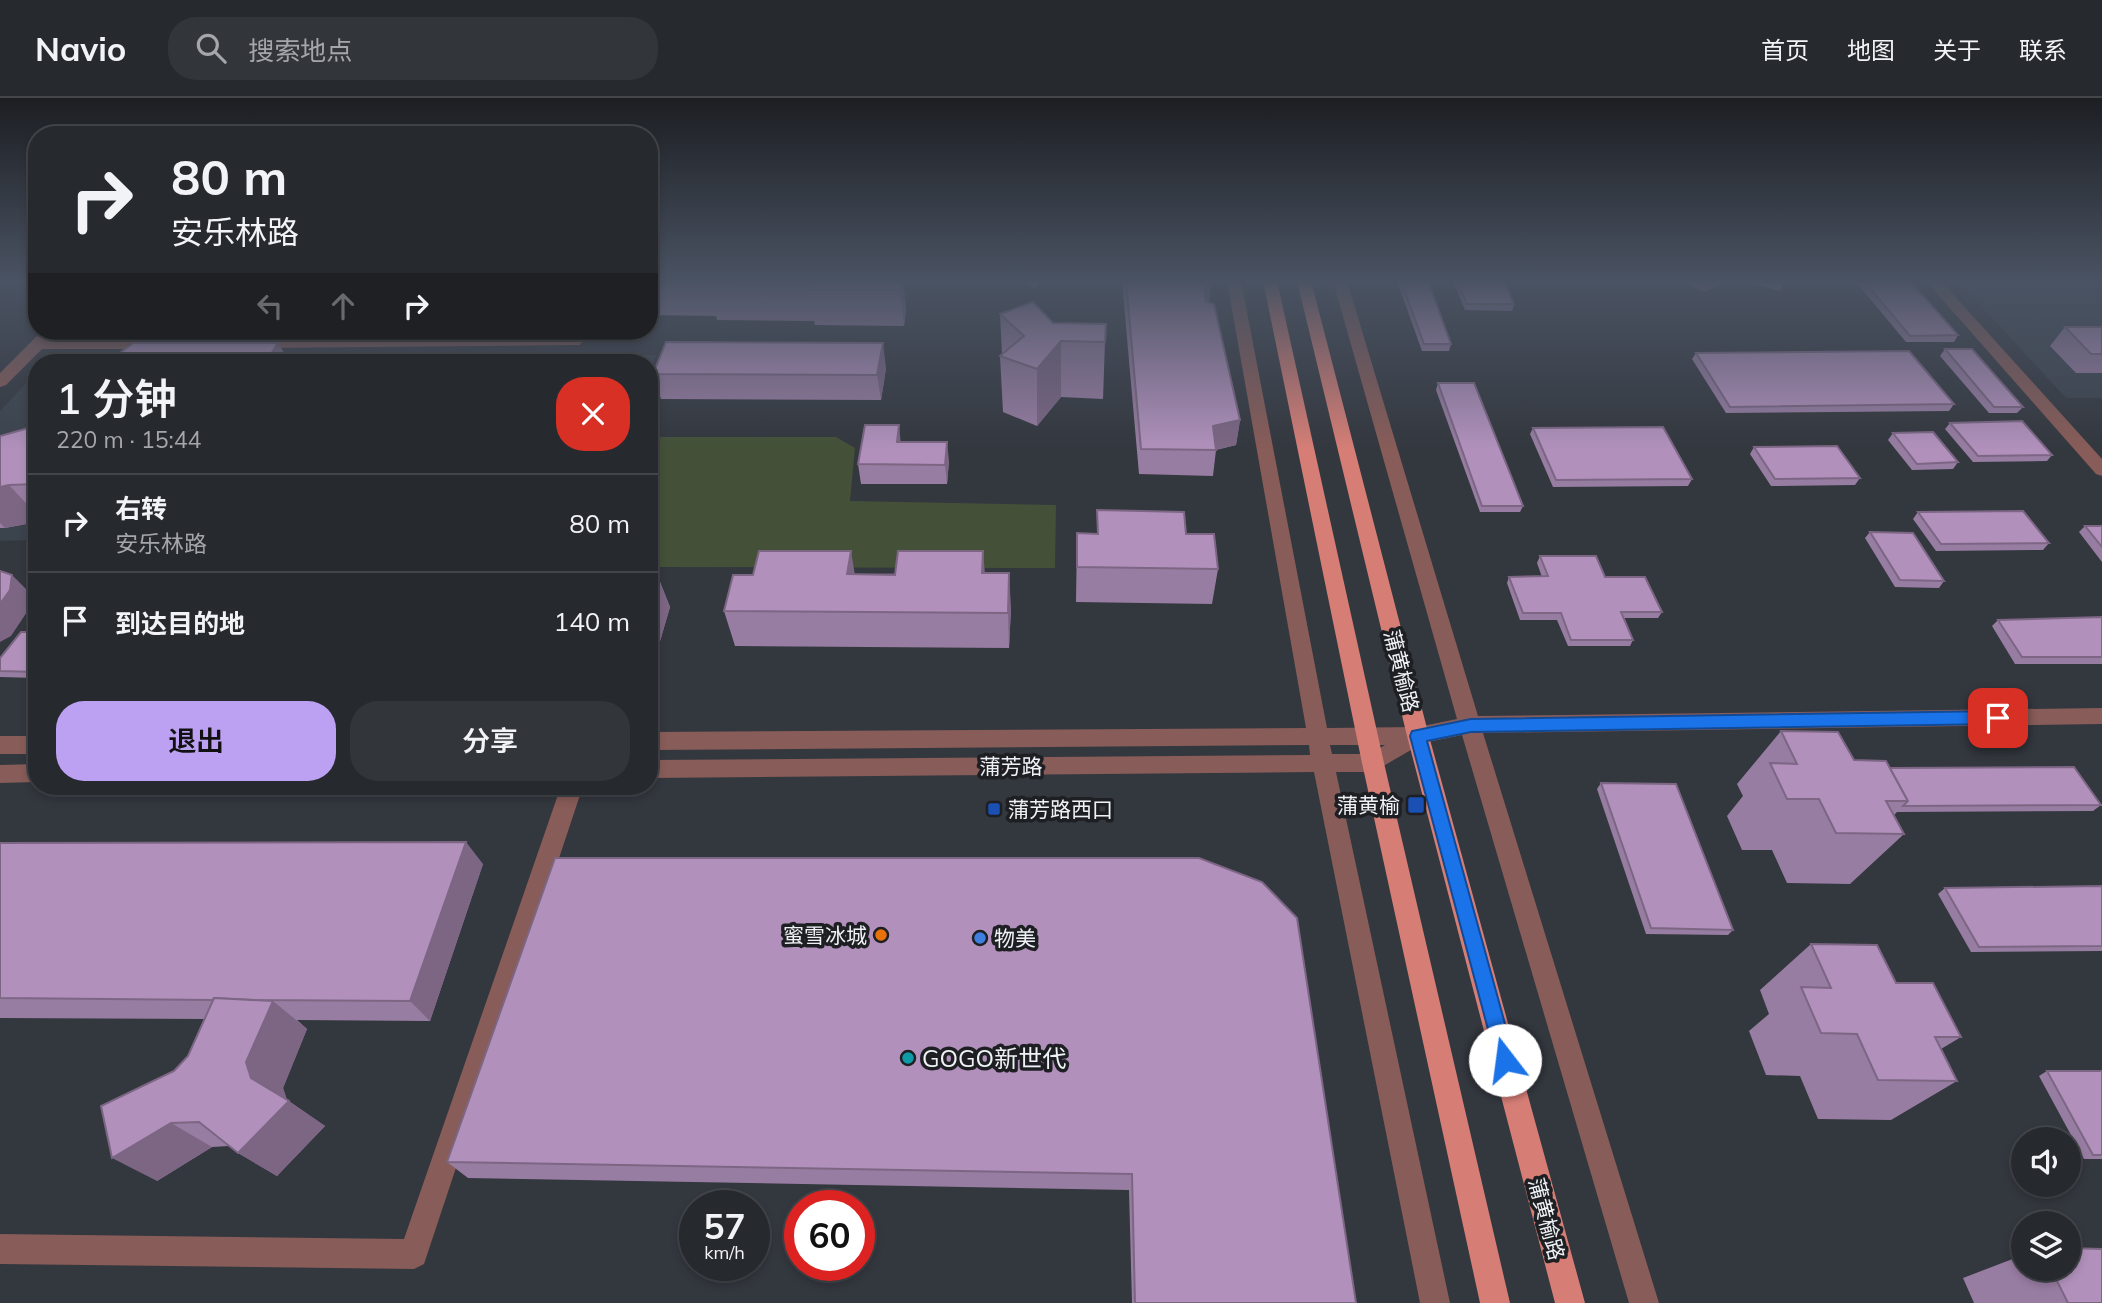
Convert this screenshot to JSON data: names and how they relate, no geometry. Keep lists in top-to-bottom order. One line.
{"streets":{"main road":["蒲黄榆路"],"street":["蒲芳路"]},"crossings":[["蒲黄榆路","蒲芳路"]],"places":{"transit":["蒲黄榆","蒲芳路西口"],"other":["蜜雪冰城","物美","GOGO新世代"]},"page":{"header":"Navio","search":"搜索地点","nav":["首页","地图","关于","联系"],"turn":["80 m","安乐林路"],"heading":["1 分钟","220 m · 15:44"],"list":[{"name":"右转","note":"安乐林路","value":"80 m"},{"name":"到达目的地","value":"140 m"}],"buttons":["退出","分享"],"speed":"57 km/h","limit":"60"}}
